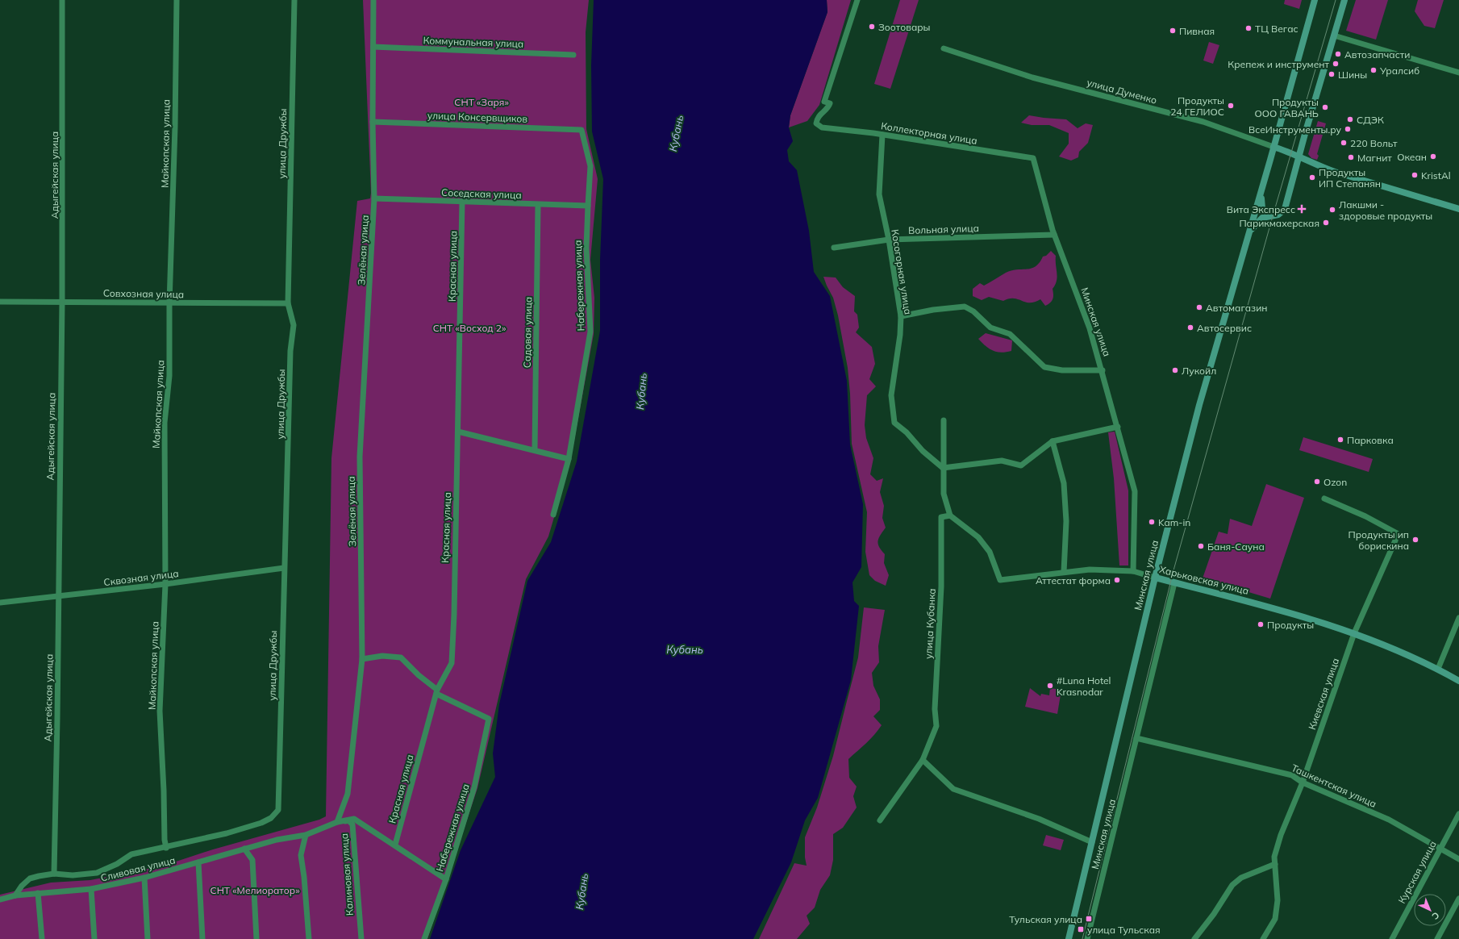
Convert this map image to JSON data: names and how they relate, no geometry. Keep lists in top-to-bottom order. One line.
{"streets":{"main road":["улица Думенко","Минская улица","Харьковская улица"],"street":["Коммунальная улица","улица Консервщиков","Коллекторная улица","Майкопская улица","улица Дружбы","Адыгейская улица","Соседская улица","Вольная улица","Зелёная улица","Красная улица","Косогорная улица","Набережная улица","Совхозная улица","Садовая улица","Сквозная улица","улица Кубанка","Киевская улица","Ташкентская улица","Сливовая улица","Курская улица","Калиновая улица"]},"crossings":[["Коммунальная улица","Зелёная улица"],["улица Консервщиков","Зелёная улица"],["улица Консервщиков","Набережная улица"],["Коллекторная улица","Косогорная улица"],["Коллекторная улица","Минская улица"],["Майкопская улица","улица Дружбы"],["Майкопская улица","Совхозная улица"],["Майкопская улица","Сквозная улица"],["улица Дружбы","Совхозная улица"],["улица Дружбы","Сквозная улица"],["Адыгейская улица","Совхозная улица"],["Адыгейская улица","Сквозная улица"],["Соседская улица","Зелёная улица"],["Соседская улица","Красная улица"],["Соседская улица","Набережная улица"],["Соседская улица","Садовая улица"],["Вольная улица","Косогорная улица"],["Вольная улица","Минская улица"],["Зелёная улица","Сливовая улица"],["Зелёная улица","Калиновая улица"],["Красная улица","Набережная улица"],["Минская улица","Харьковская улица"],["Минская улица","улица Кубанка"],["Минская улица","Ташкентская улица"],["Харьковская улица","улица Кубанка"],["Харьковская улица","Киевская улица"],["Киевская улица","Ташкентская улица"],["Ташкентская улица","Курская улица"],["Сливовая улица","Калиновая улица"]],"water":["Кубань"],"parks":["СНТ «Заря»","СНТ «Восход 2»","СНТ «Мелиоратор»"],"places":{"other":["Зоотовары","ТЦ Вегас","Пивная","Автозапчасти","Крепеж и инструмент","Уралсиб","Шины","Продукты 24 ГЕЛИОС","Продукты ООО ГАВАНЬ","СДЭК","ВсеИнструменты.ру","220 Вольт","Океан","Магнит","KristAl","Продукты ИП Степанян","Лакшми - здоровые продукты","Парикмахерская","Автомагазин","Автосервис","Лукойл","Парковка","Ozon","Kam-in","Продукты ип борискина","Баня-Сауна","Аттестат форма","Продукты","#Luna Hotel Krasnodar"],"health":["Вита Экспресс"],"transit":["Тульская улица","улица Тульская"]},"north":"bottom right"}
